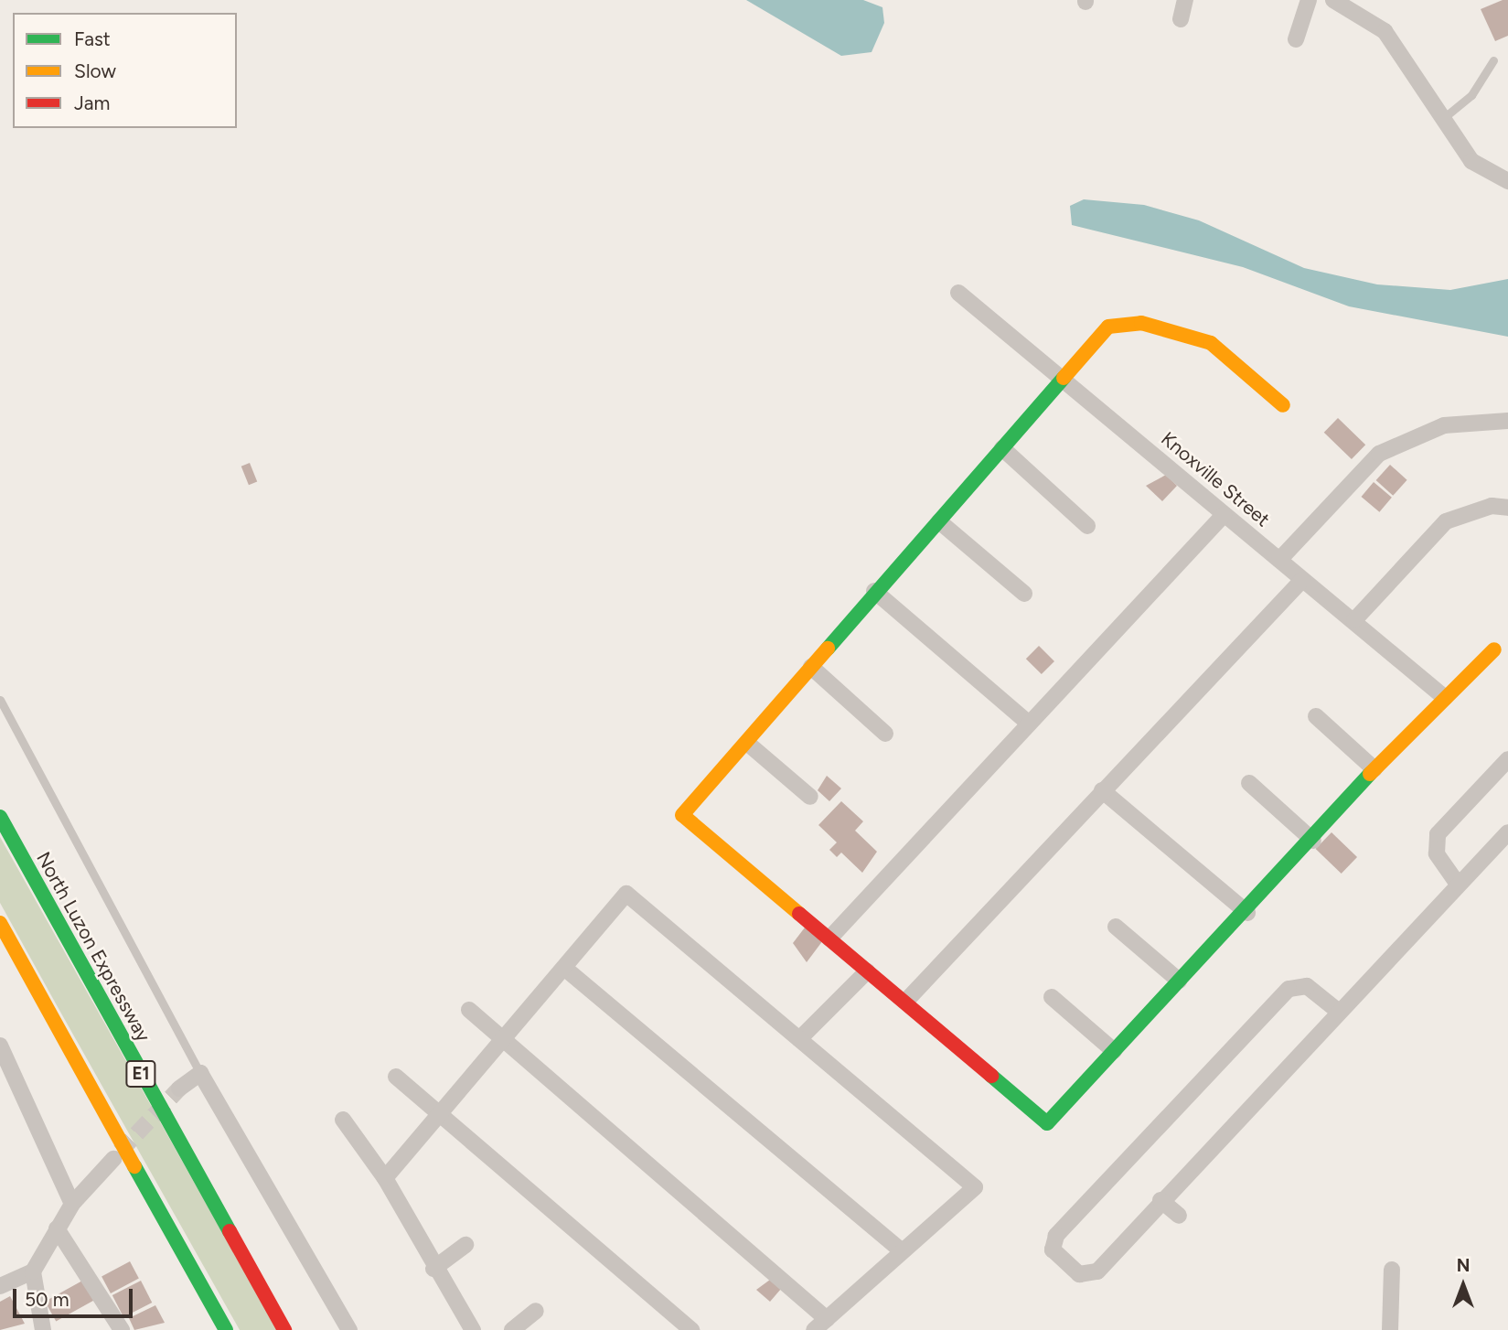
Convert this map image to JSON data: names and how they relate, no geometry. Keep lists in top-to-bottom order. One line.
{"streets":{"main road":["North Luzon Expressway","E1"],"street":["Knoxville Street"]},"legend":["Fast","Slow","Jam"],"scale_bar":"50 m","north":"top"}
